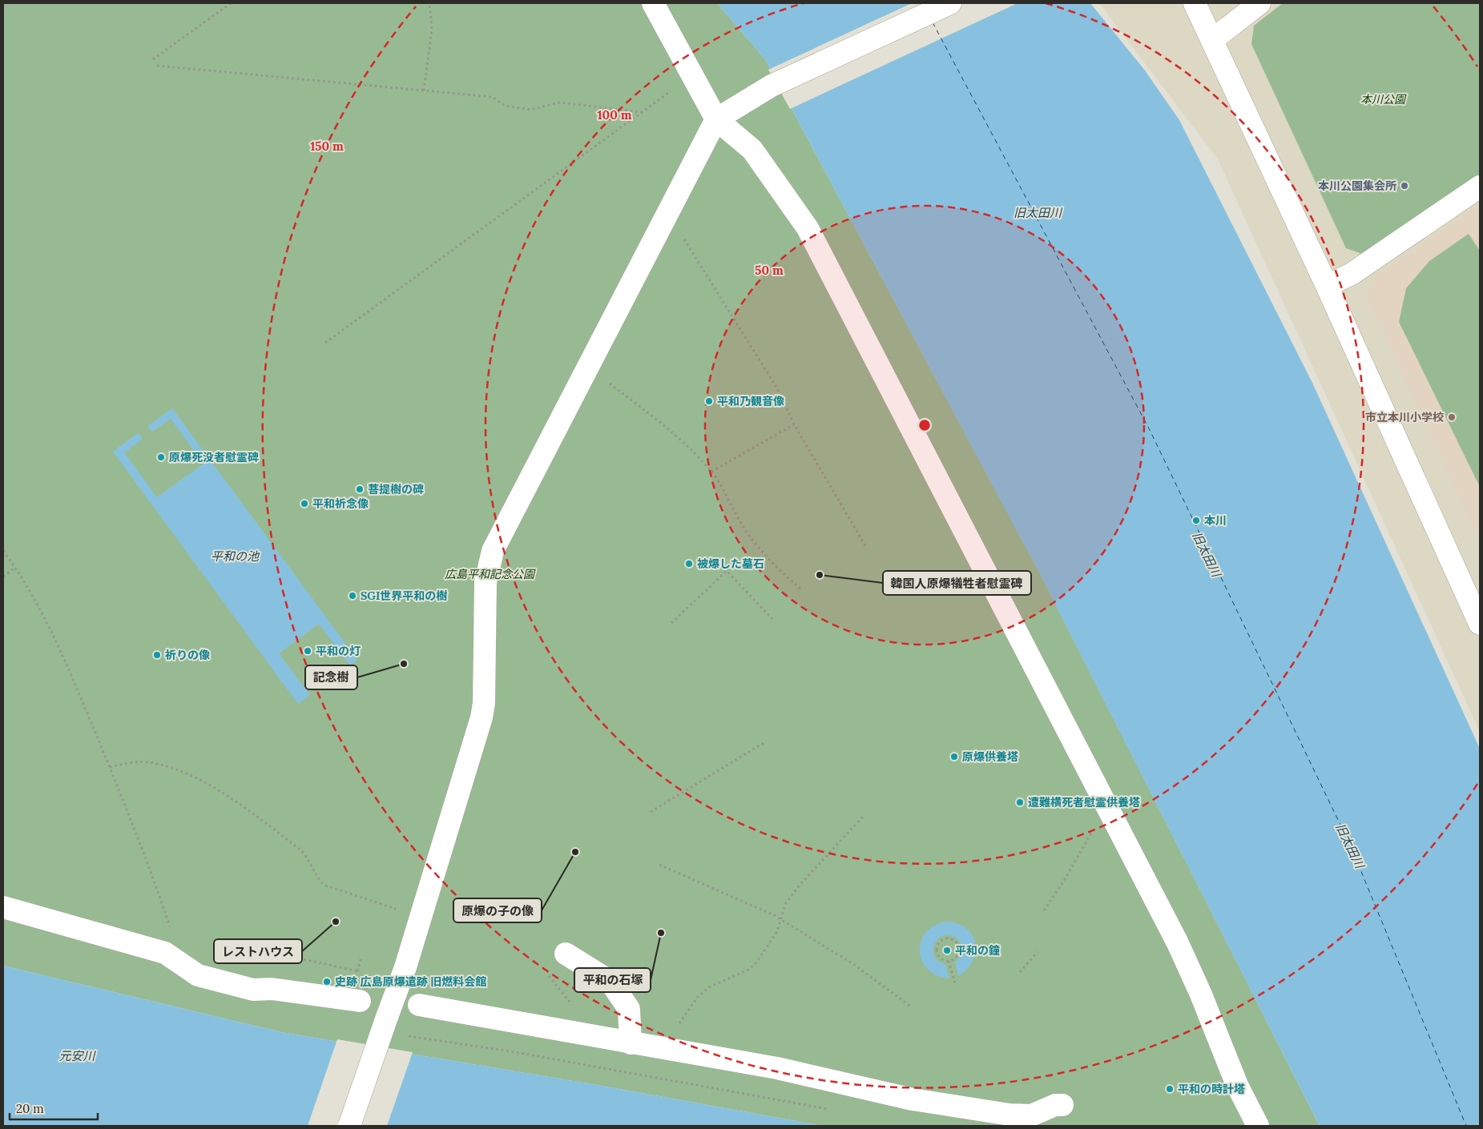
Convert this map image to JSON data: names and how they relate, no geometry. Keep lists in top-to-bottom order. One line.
{"water":["旧太田川","平和の池","元安川"],"parks":["本川公園","広島平和記念公園"],"places":["本川公園集会所","平和乃観音像","市立本川小学校","原爆死没者慰霊碑","菩提樹の碑","平和祈念像","本川","被爆した墓石","韓国人原爆犠牲者慰霊碑","SGI世界平和の樹","平和の灯","祈りの像","記念樹","原爆供養塔","遭難横死者慰霊供養塔","原爆の子の像","レストハウス","平和の石塚","平和の鐘","史跡 広島原爆遣跡 旧燃料会館","平和の時計塔"],"scale_bar":"20 m","rings":["100 m","150 m","50 m"]}
